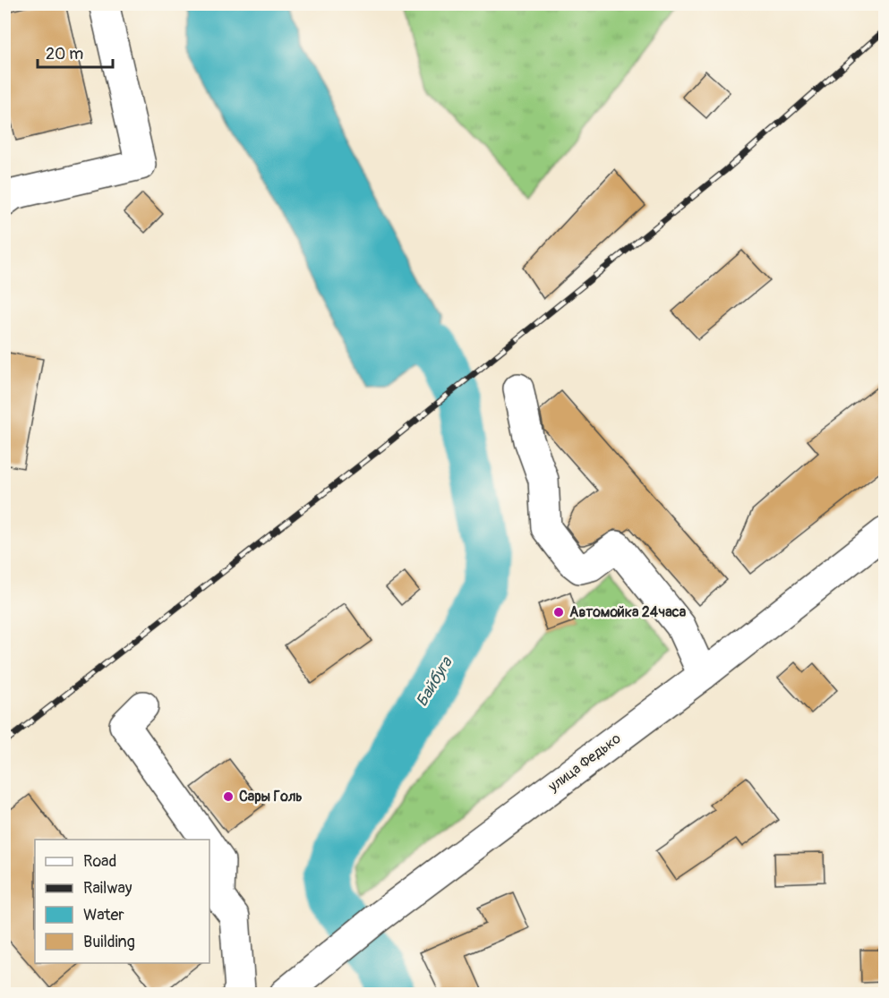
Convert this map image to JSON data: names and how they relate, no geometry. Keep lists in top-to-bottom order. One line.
{"streets":{"main road":["улица Федько"]},"water":["Байбуга"],"places":["Автомойка 24часа","Сары Голь"],"legend":["Road","Railway","Water","Building"],"scale_bar":"20 m"}
